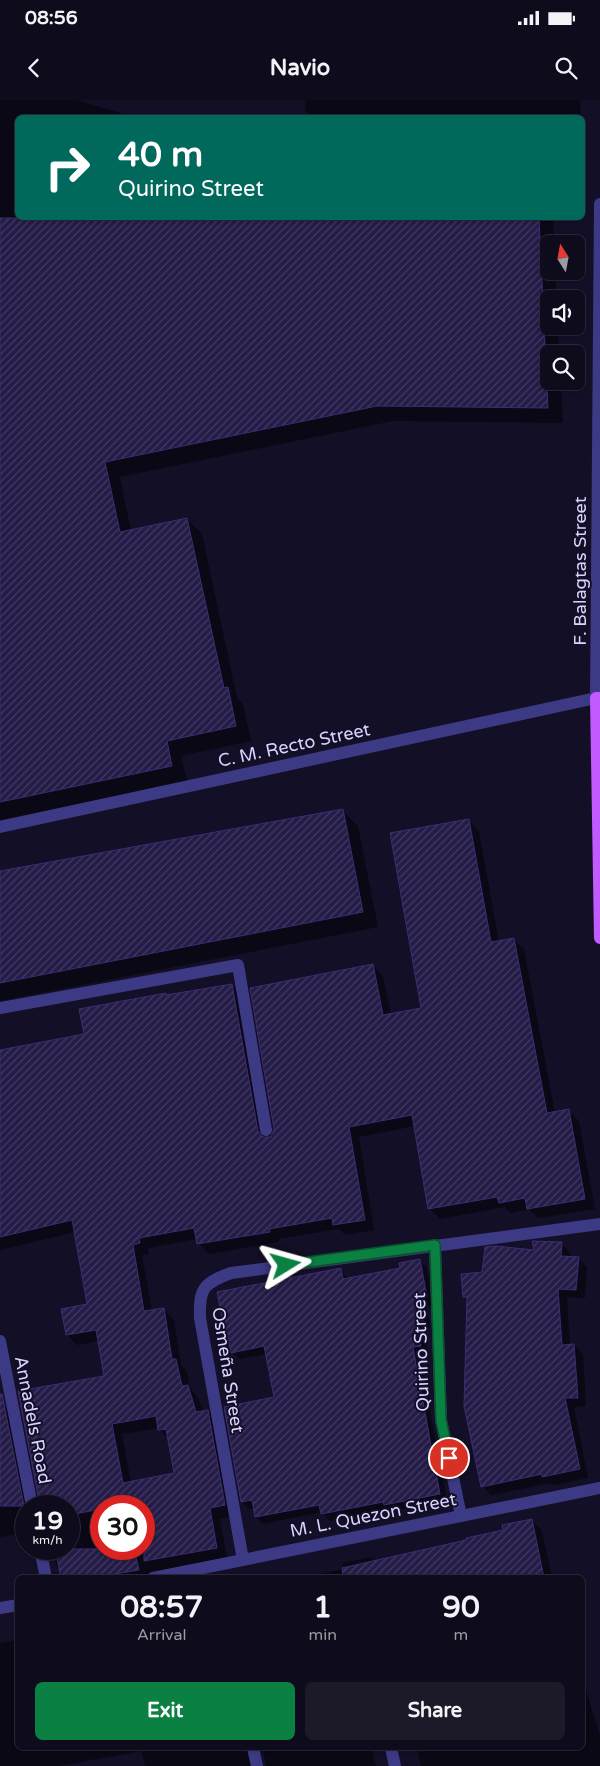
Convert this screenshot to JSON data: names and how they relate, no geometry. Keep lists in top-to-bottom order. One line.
{"streets":{"main road":["F. Balagtas Street"],"street":["C. M. Recto Street","Quirino Street","Osmeña Street","Annadels Road","M. L. Quezon Street"]},"crossings":[["F. Balagtas Street","C. M. Recto Street"],["Quirino Street","Osmeña Street"],["Quirino Street","M. L. Quezon Street"],["Osmeña Street","M. L. Quezon Street"]],"north":"top","page":{"status":"08:56","header":"Navio","turn":["40 m","Quirino Street"],"speed":"19 km/h","limit":"30","eta":["08:57","Arrival","1","min","90","m"],"buttons":["Exit","Share"]}}
